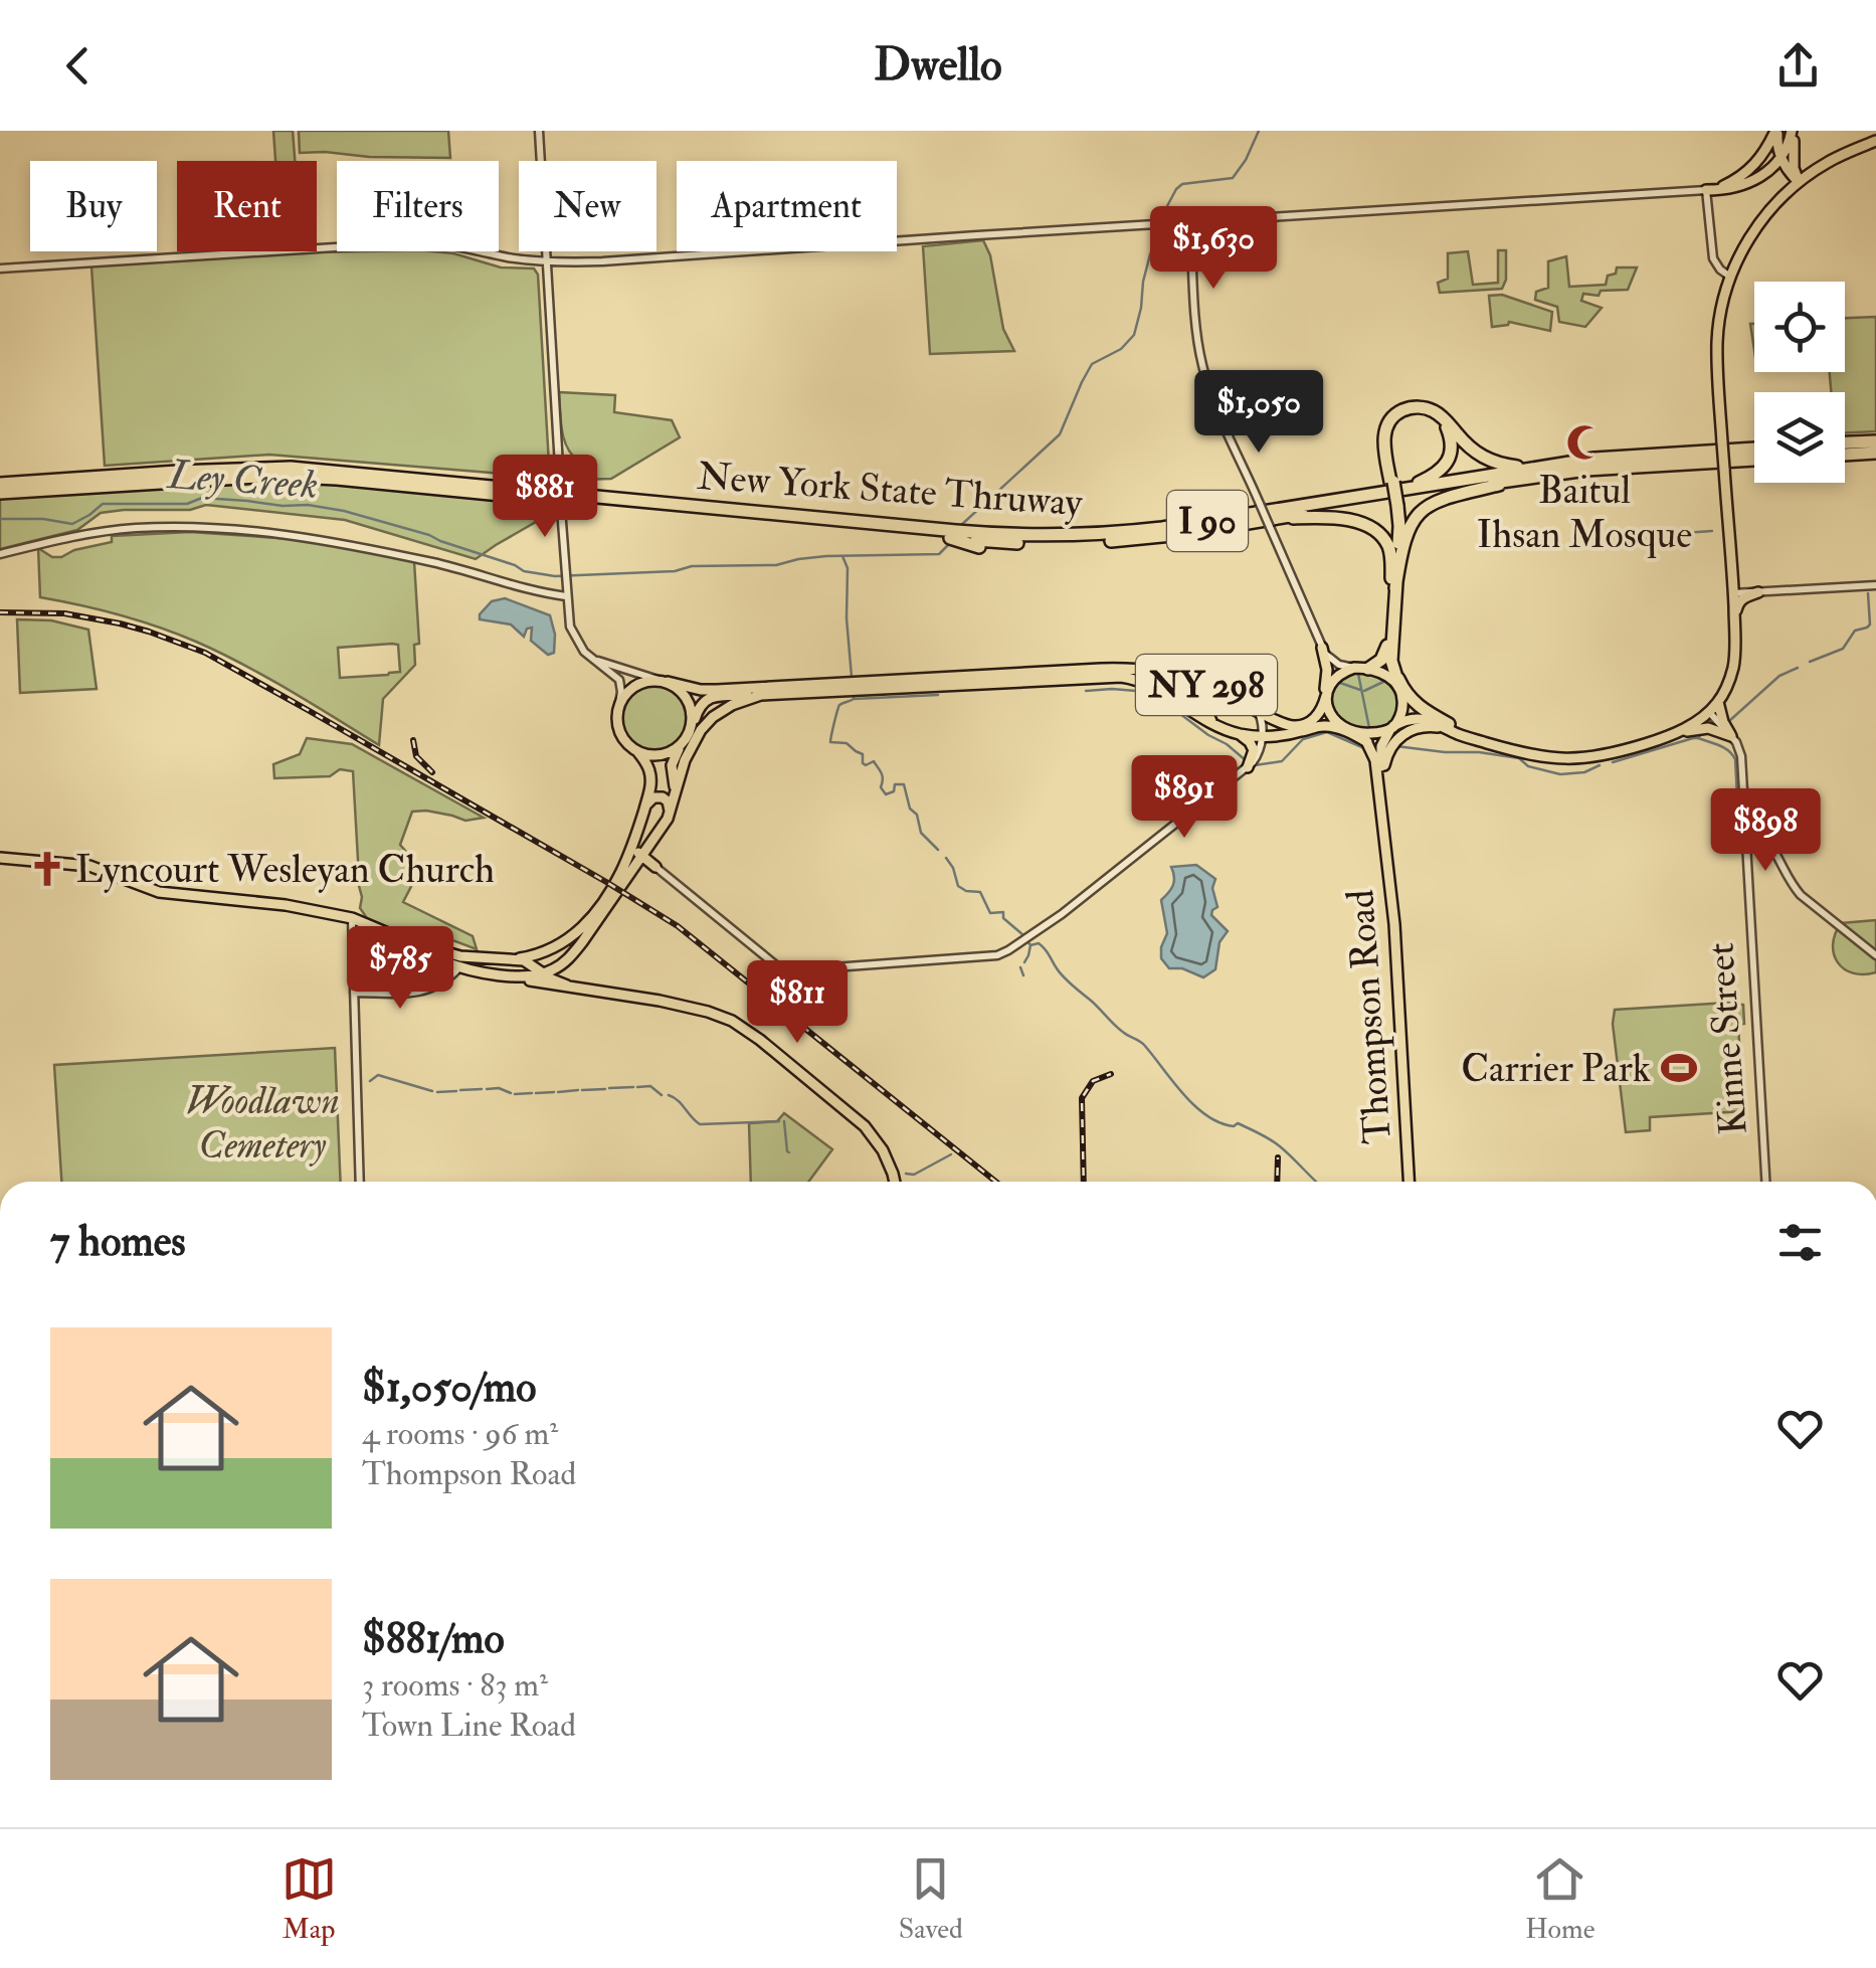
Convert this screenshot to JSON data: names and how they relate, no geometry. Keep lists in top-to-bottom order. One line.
{"streets":{"highway":["New York State Thruway","I 90"],"main road":["NY 298","Thompson Road"],"street":["Kinne Street"]},"crossings":[["NY 298","Thompson Road"],["NY 298","Kinne Street"]],"water":["Ley Creek"],"parks":["Woodlawn Cemetery"],"places":{"mosque":["Baitul Ihsan Mosque"],"church":["Lyncourt Wesleyan Church"],"sports":["Carrier Park"]},"page":{"header":"Dwello","chip":["Buy","Rent","Filters","New","Apartment"],"price":["$1,630","$1,050","$881","$891","$898","$785","$811"],"heading":"7 homes","list":[{"name":"$1,050/mo","note":"4 rooms · 96 m² · Thompson Road"},{"name":"$881/mo","note":"3 rooms · 83 m² · Town Line Road"}],"tabs":["Map","Saved","Home"]}}
